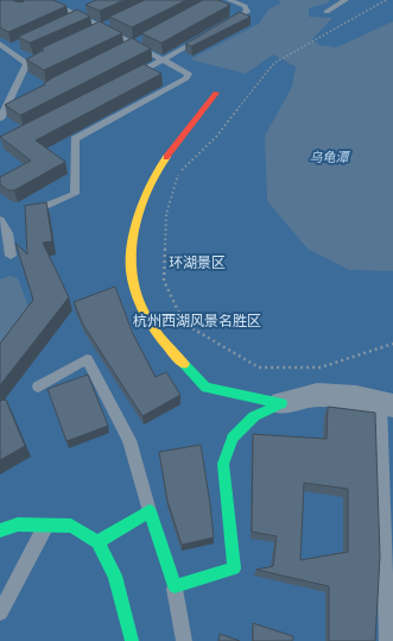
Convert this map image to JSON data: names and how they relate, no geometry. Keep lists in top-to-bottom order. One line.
{"water":["乌龟潭"],"parks":["环湖景区","杭州西湖风景名胜区"]}
